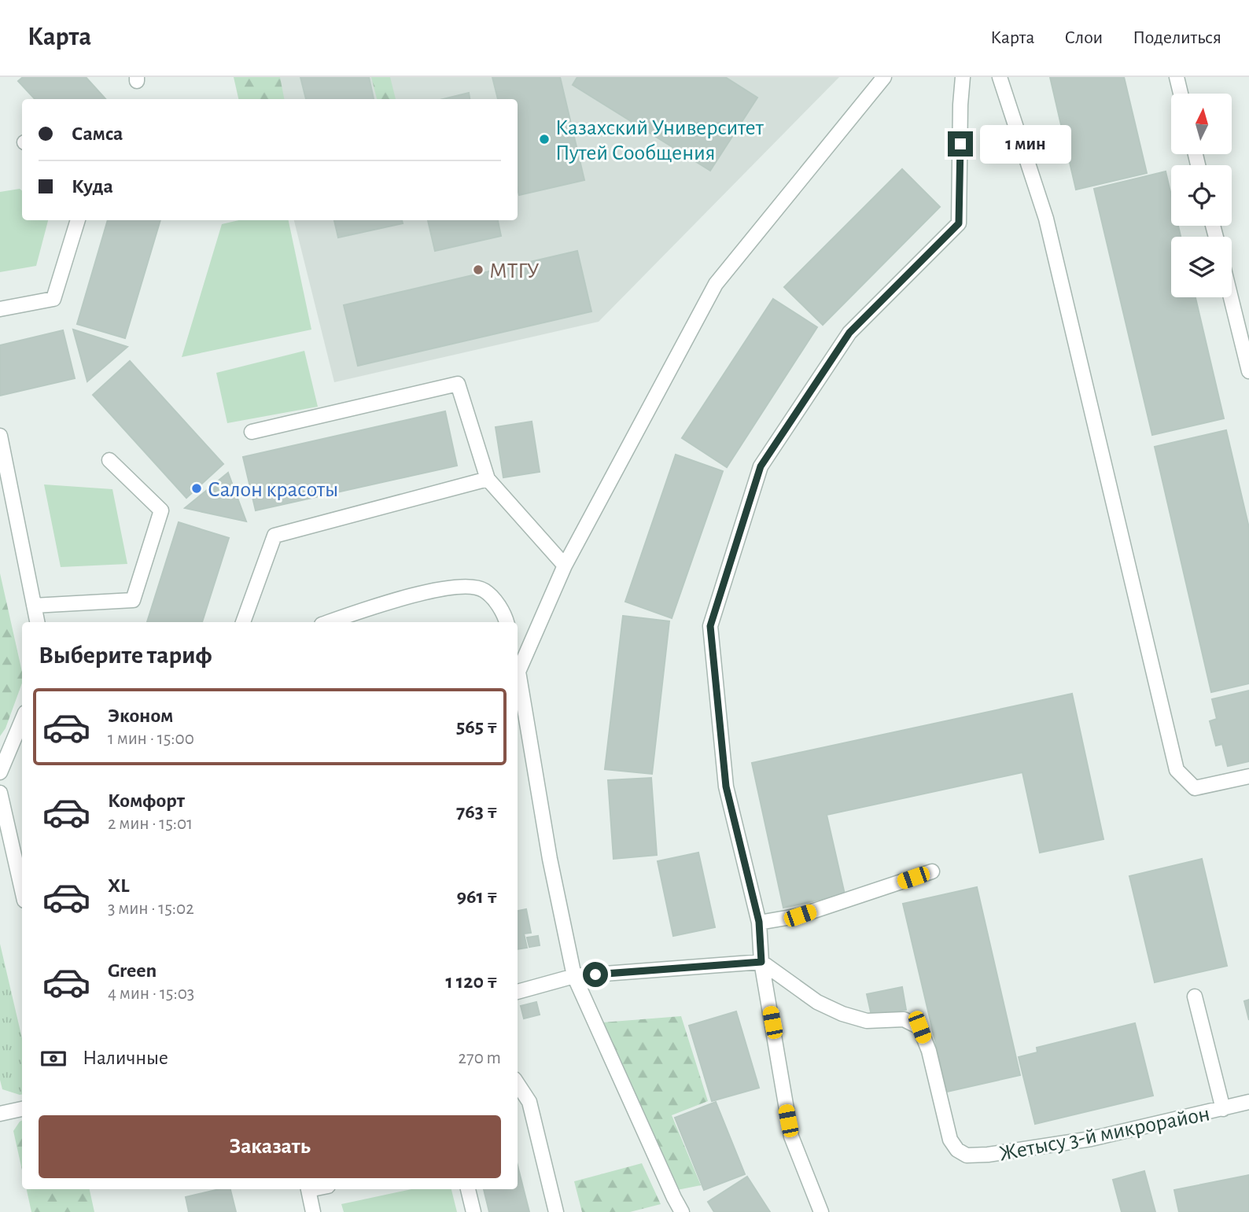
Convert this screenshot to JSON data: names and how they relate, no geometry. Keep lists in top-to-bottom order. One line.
{"streets":{"lane":["Жетысу 3-й микрорайон"]},"places":["Казахский Университет Путей Сообщения","МТГУ","Салон красоты"],"north":"top","page":{"header":"Карта","nav":["Карта","Слои","Поделиться"],"banner":["Самса","Куда"],"bubble":"1 мин","heading":"Выберите тариф","list":[{"name":"Эконом","note":"1 мин · 15:00","value":"565 ₸"},{"name":"Комфорт","note":"2 мин · 15:01","value":"763 ₸"},{"name":"XL","note":"3 мин · 15:02","value":"961 ₸"},{"name":"Green","note":"4 мин · 15:03","value":"1 120 ₸"}],"pay":["Наличные","270 m"],"buttons":"Заказать"}}
